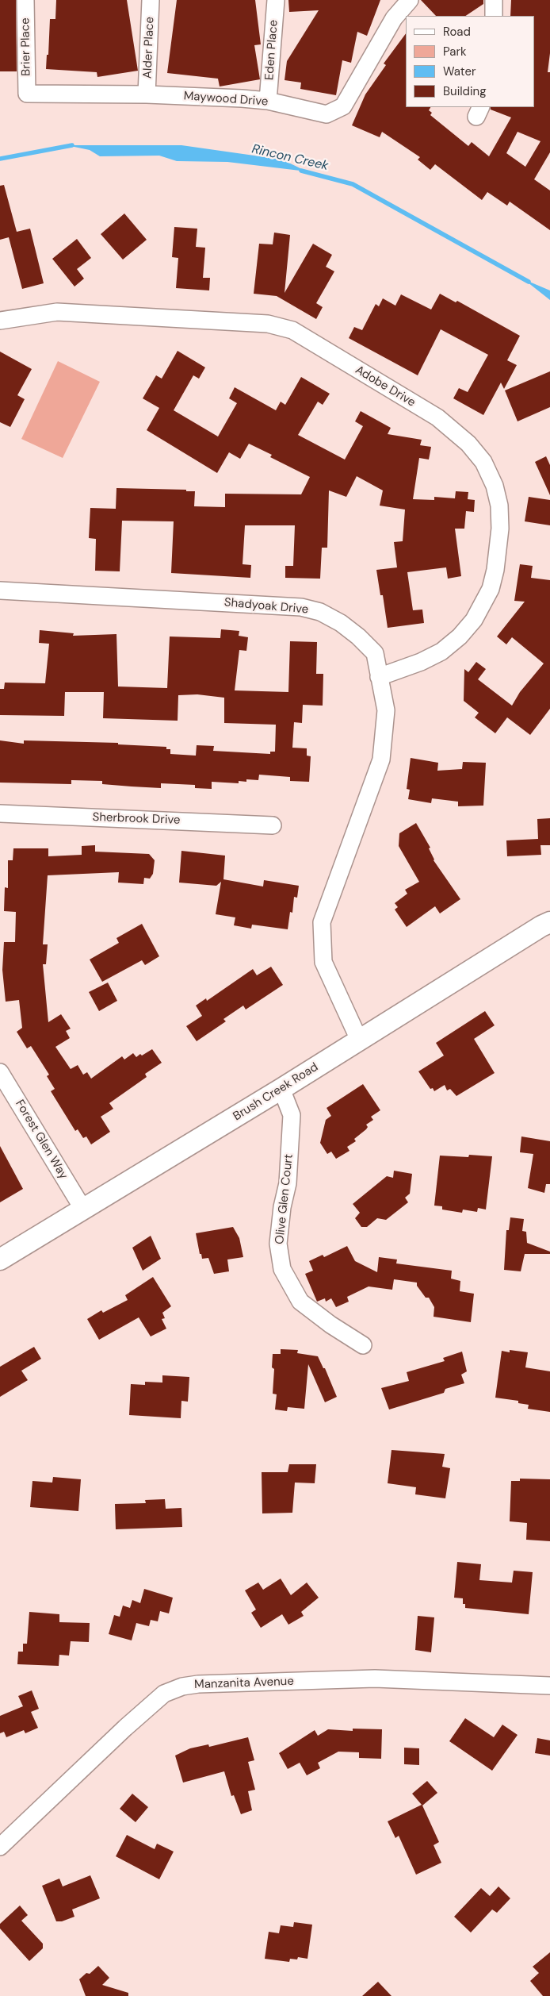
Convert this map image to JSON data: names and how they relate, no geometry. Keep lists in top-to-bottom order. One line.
{"streets":{"street":["Brier Place","Alder Place","Eden Place","Maywood Drive","Adobe Drive","Shadyoak Drive","Sherbrook Drive","Brush Creek Road","Forest Glen Way","Olive Glen Court","Manzanita Avenue"]},"crossings":[["Brier Place","Maywood Drive"],["Alder Place","Maywood Drive"],["Eden Place","Maywood Drive"],["Adobe Drive","Shadyoak Drive"],["Shadyoak Drive","Brush Creek Road"],["Brush Creek Road","Forest Glen Way"],["Brush Creek Road","Olive Glen Court"]],"water":["Rincon Creek"],"legend":["Road","Park","Water","Building"]}
